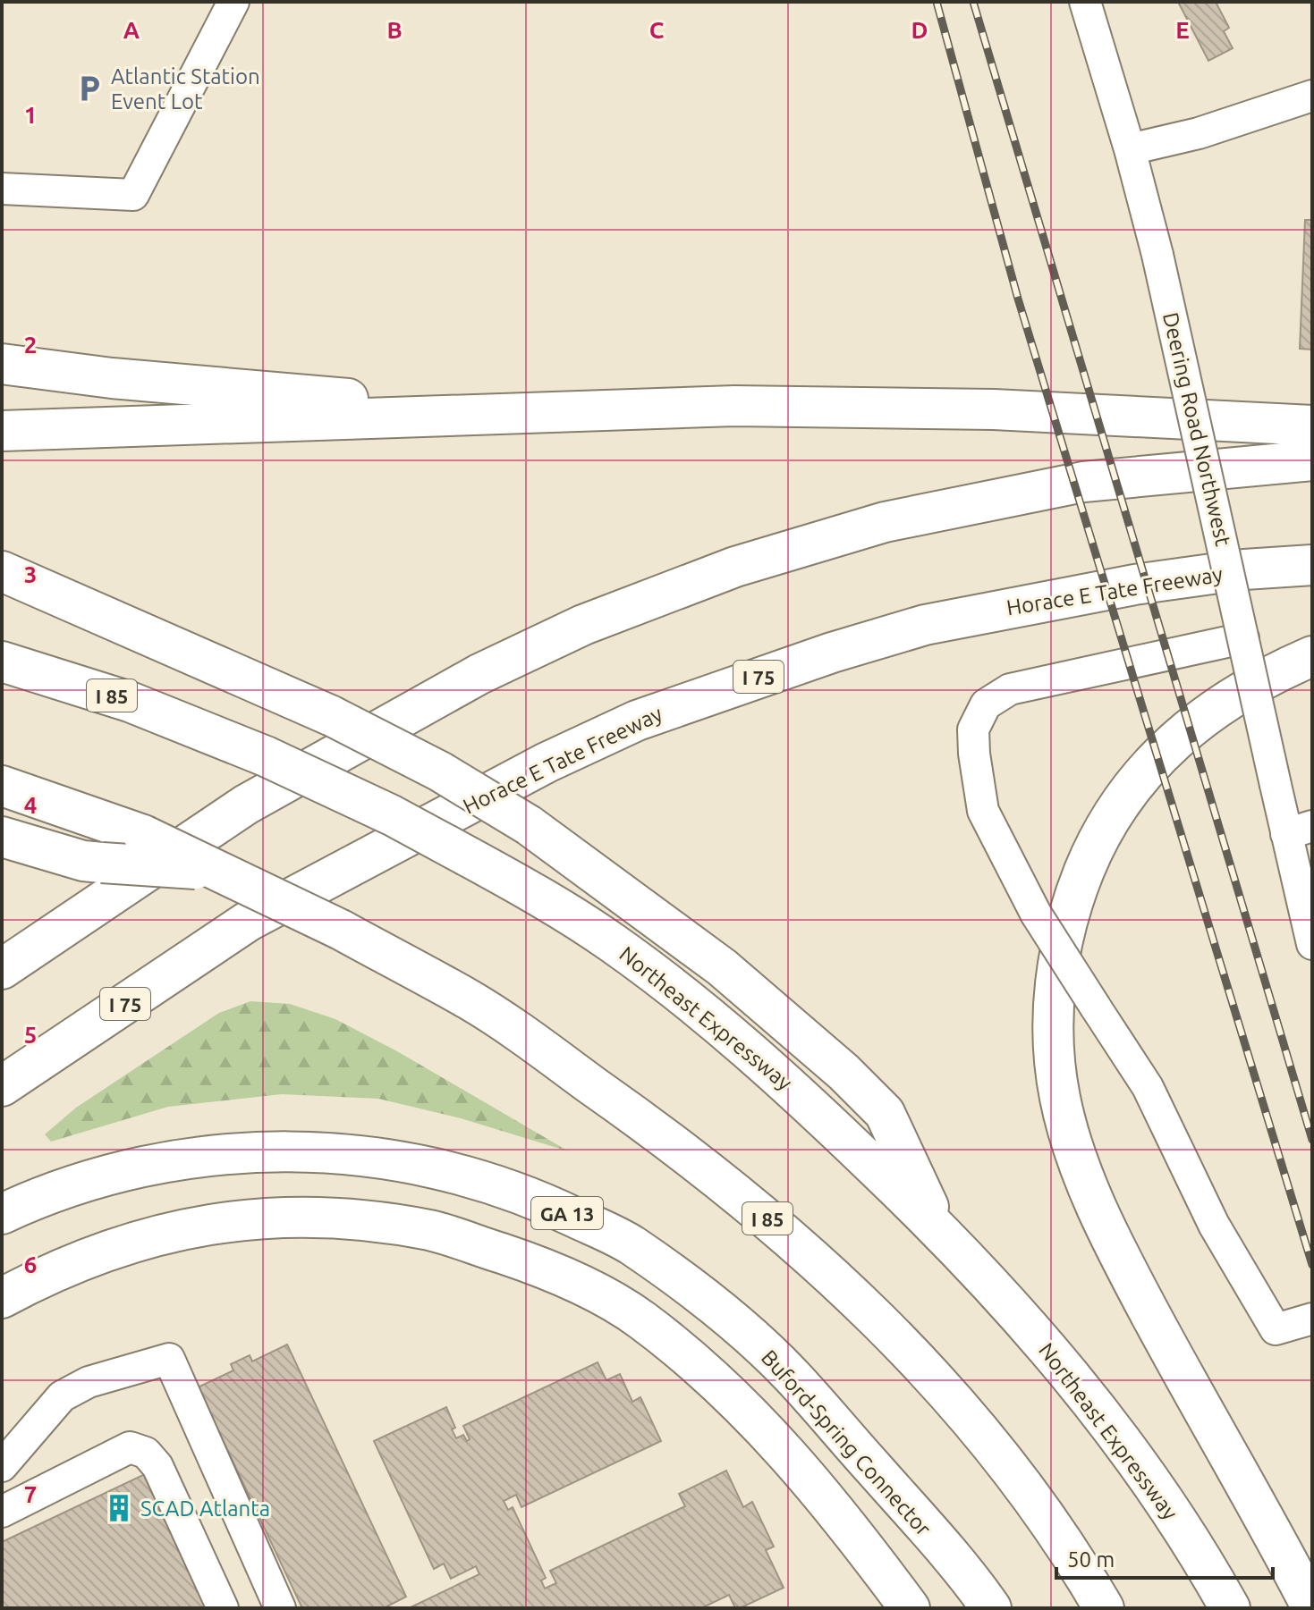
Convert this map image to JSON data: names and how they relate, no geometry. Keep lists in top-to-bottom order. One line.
{"streets":{"highway":["Horace E Tate Freeway","I 75","I 85","Northeast Expressway","GA 13","Buford-Spring Connector"],"street":["Deering Road Northwest"]},"places":{"parking":["Atlantic Station Event Lot"],"building":["SCAD Atlanta"]},"scale_bar":"50 m","grid":{"columns":["A","B","C","D","E"],"rows":["1","2","3","4","5","6","7"]}}
